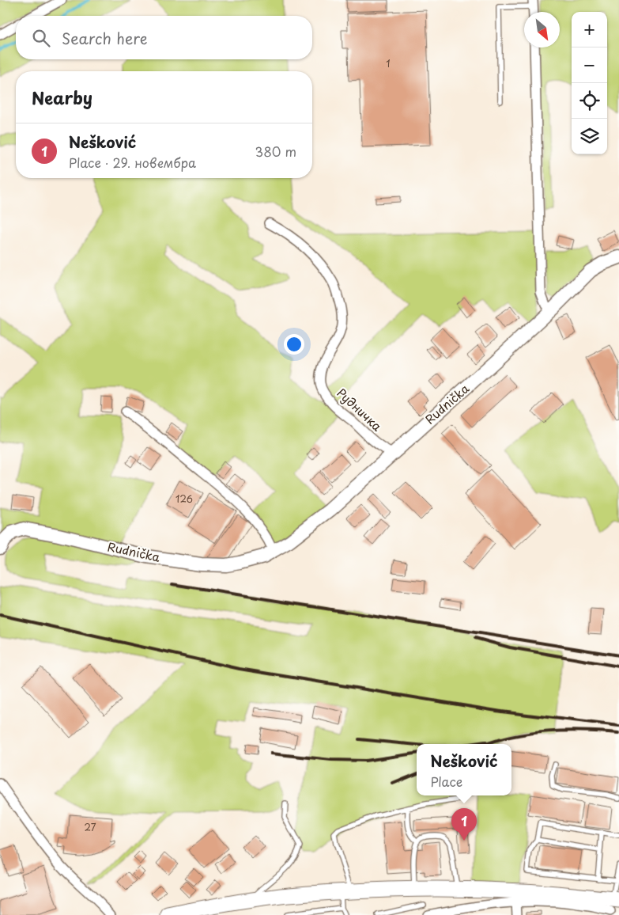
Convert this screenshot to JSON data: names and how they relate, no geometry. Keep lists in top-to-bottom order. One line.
{"streets":{"street":["Rudnička","Рудничка"]},"crossings":[["Rudnička","Рудничка"]],"house_numbers":["1","126","27"],"north":"bottom right","page":{"map_buttons":["+","−"],"search":"Search here","heading":"Nearby","list":[{"mark":"1","name":"Nešković","note":"Place · 29. новембра","value":"380 m"}],"popup":["Nešković","Place"],"pins":"1"}}
